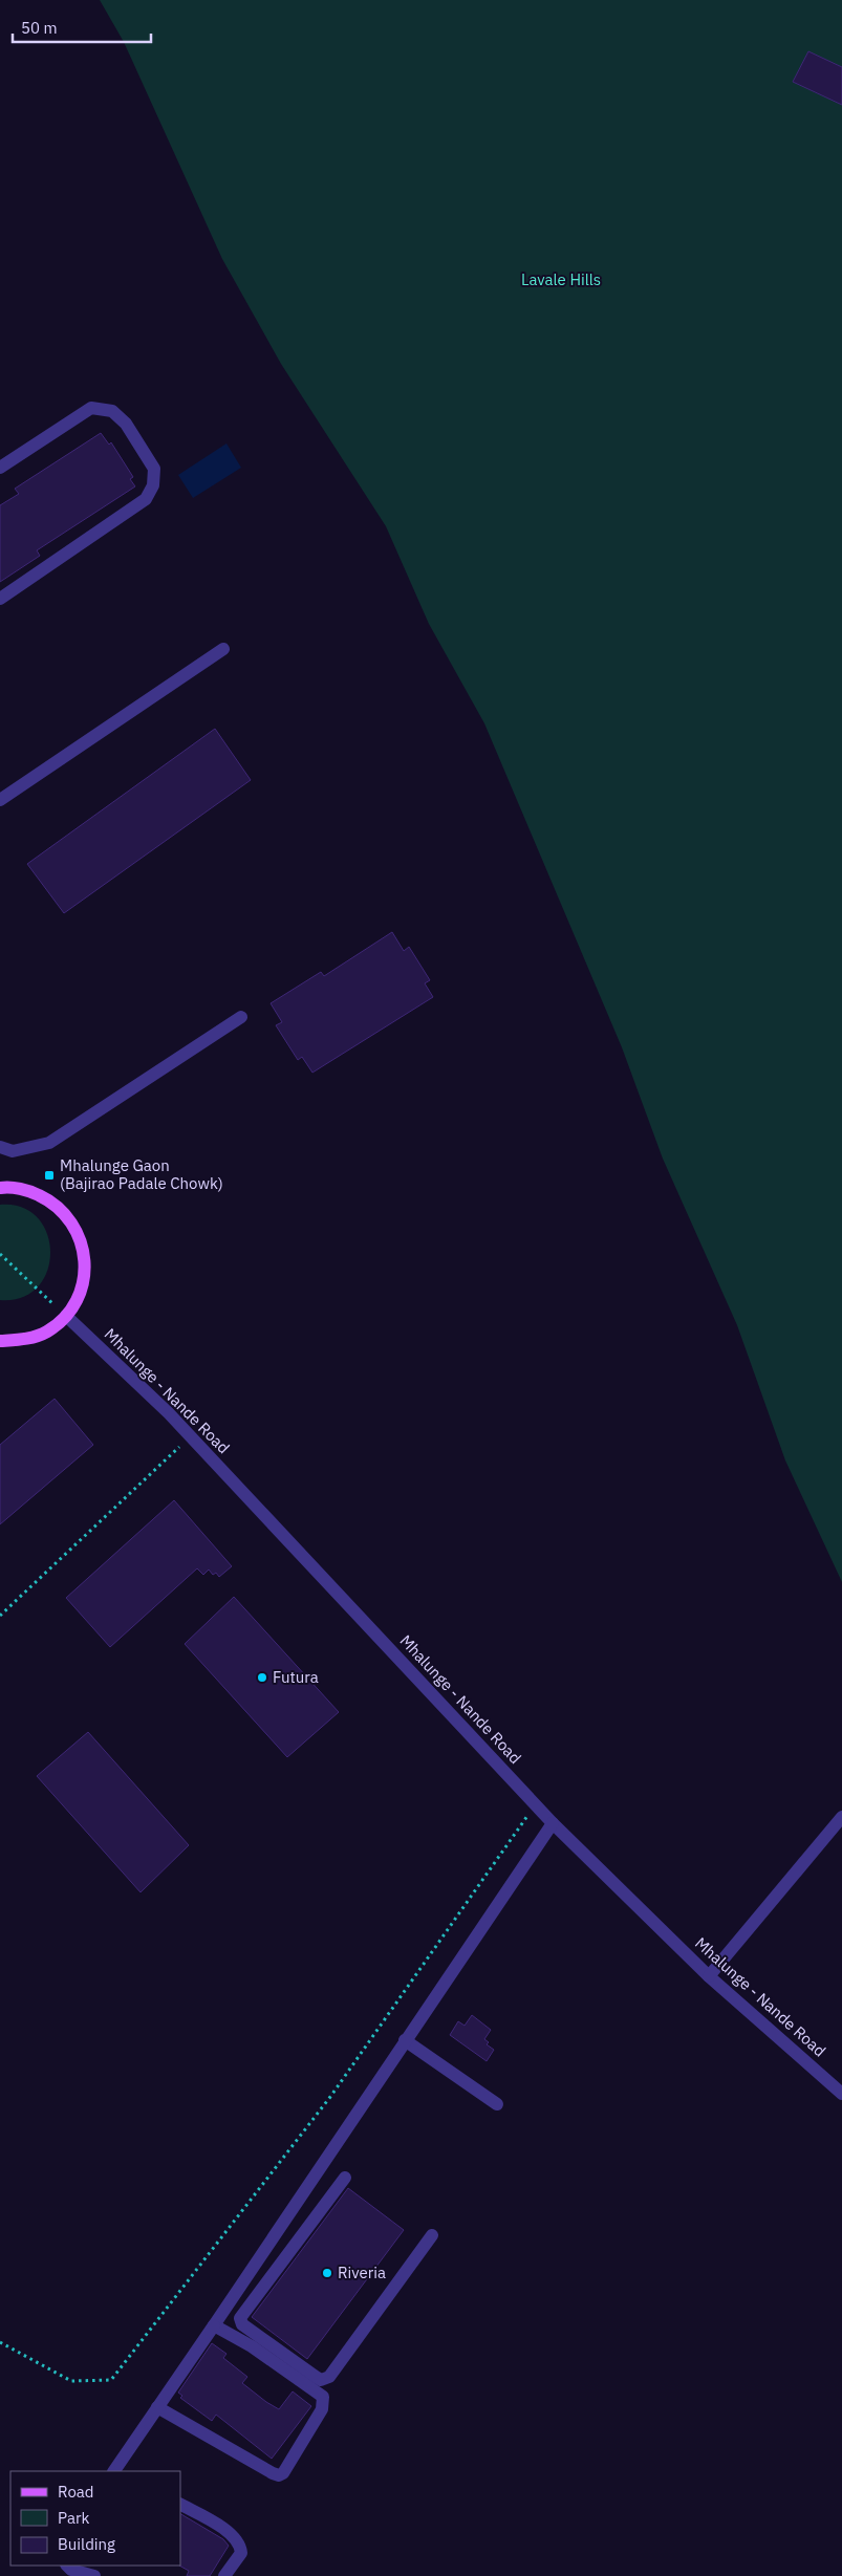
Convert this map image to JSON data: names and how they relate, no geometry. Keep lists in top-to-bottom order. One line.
{"streets":{"street":["Mhalunge - Nande Road"]},"parks":["Lavale Hills"],"places":{"transit":["Mhalunge Gaon (Bajirao Padale Chowk)"],"other":["Futura","Riveria"]},"legend":["Road","Park","Building"],"scale_bar":"50 m"}
